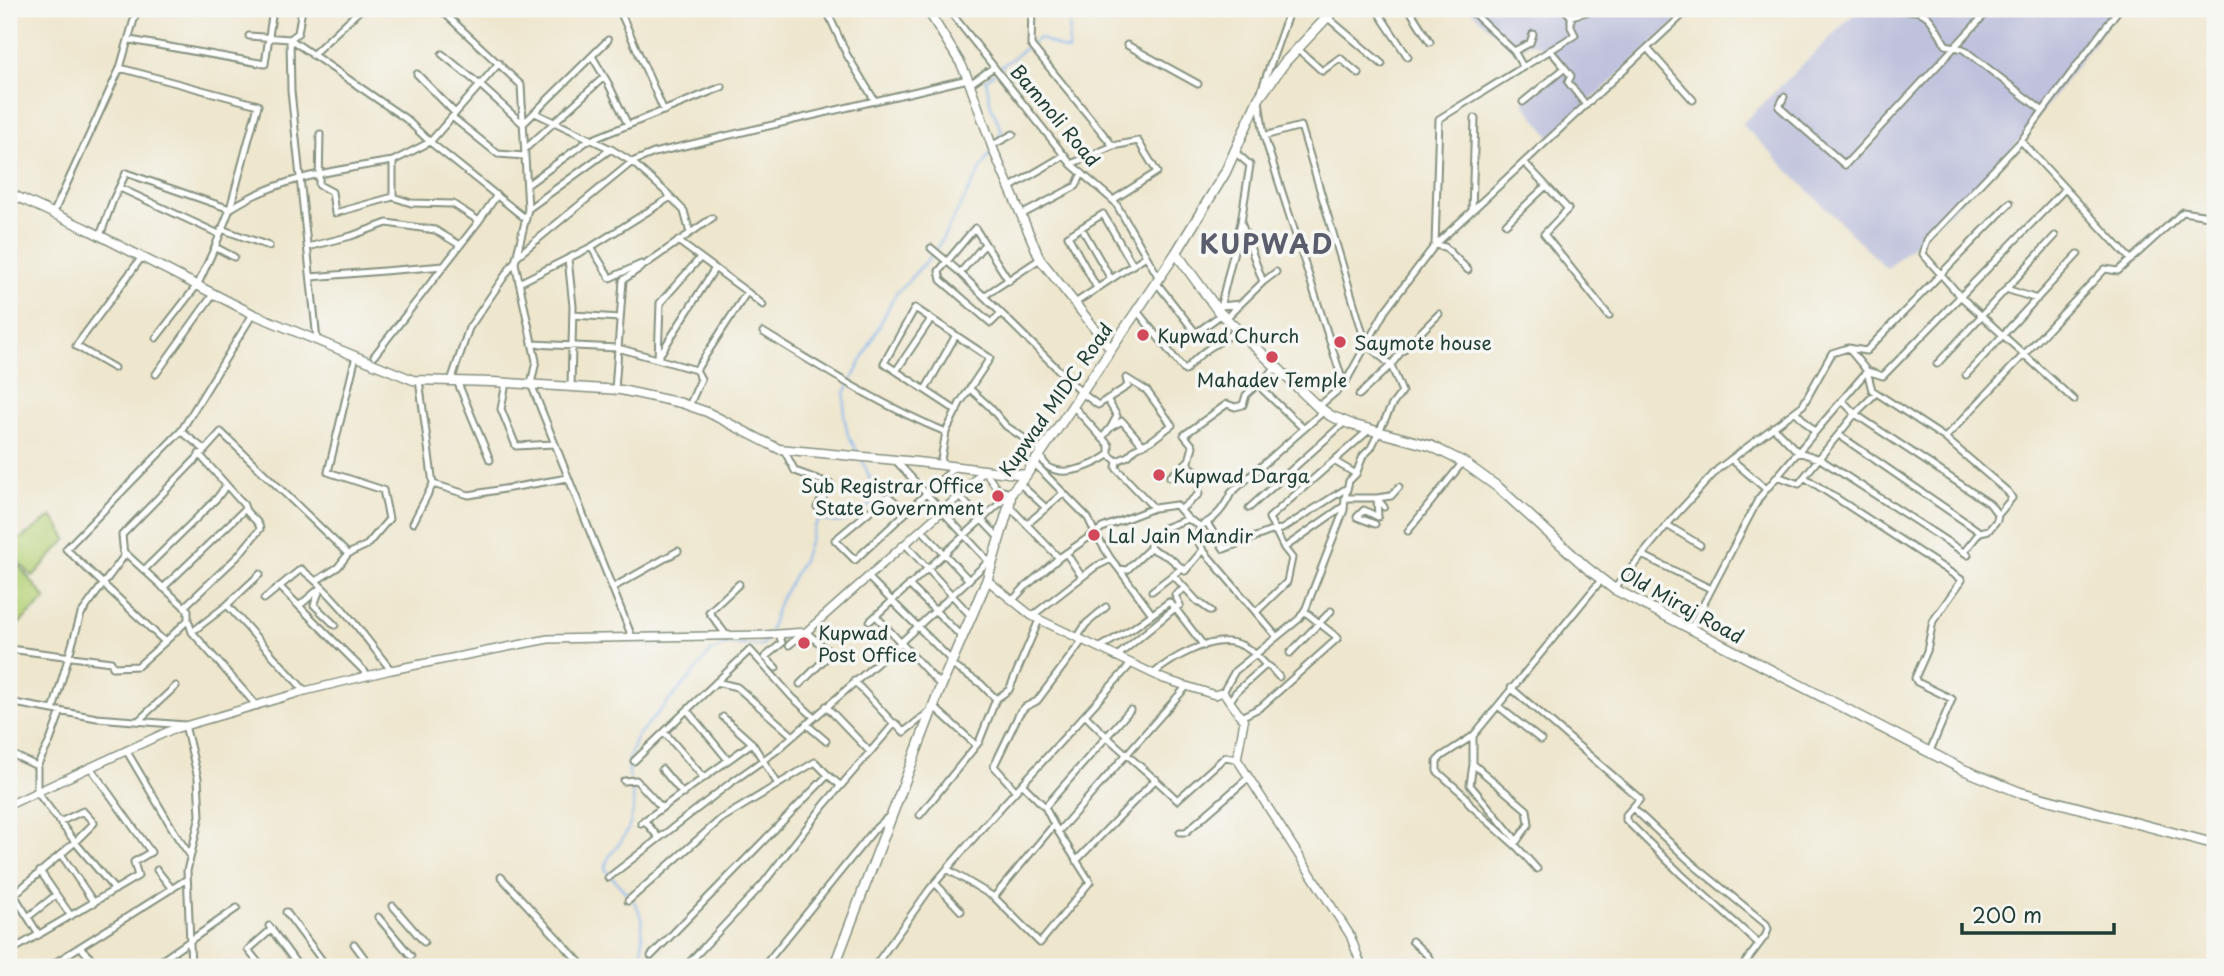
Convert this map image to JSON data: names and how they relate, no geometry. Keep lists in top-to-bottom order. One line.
{"streets":{"main road":["Kupwad MIDC Road","Old Miraj Road"],"street":["Bamnoli Road"]},"crossings":[["Bamnoli Road","Kupwad MIDC Road"],["Bamnoli Road","Old Miraj Road"],["Kupwad MIDC Road","Old Miraj Road"]],"districts":["KUPWAD"],"places":["Kupwad Church","Saymote house","Mahadev Temple","Kupwad Darga","Sub Registrar Office State Government","Lal Jain Mandir","Kupwad Post Office"],"scale_bar":"200 m"}
